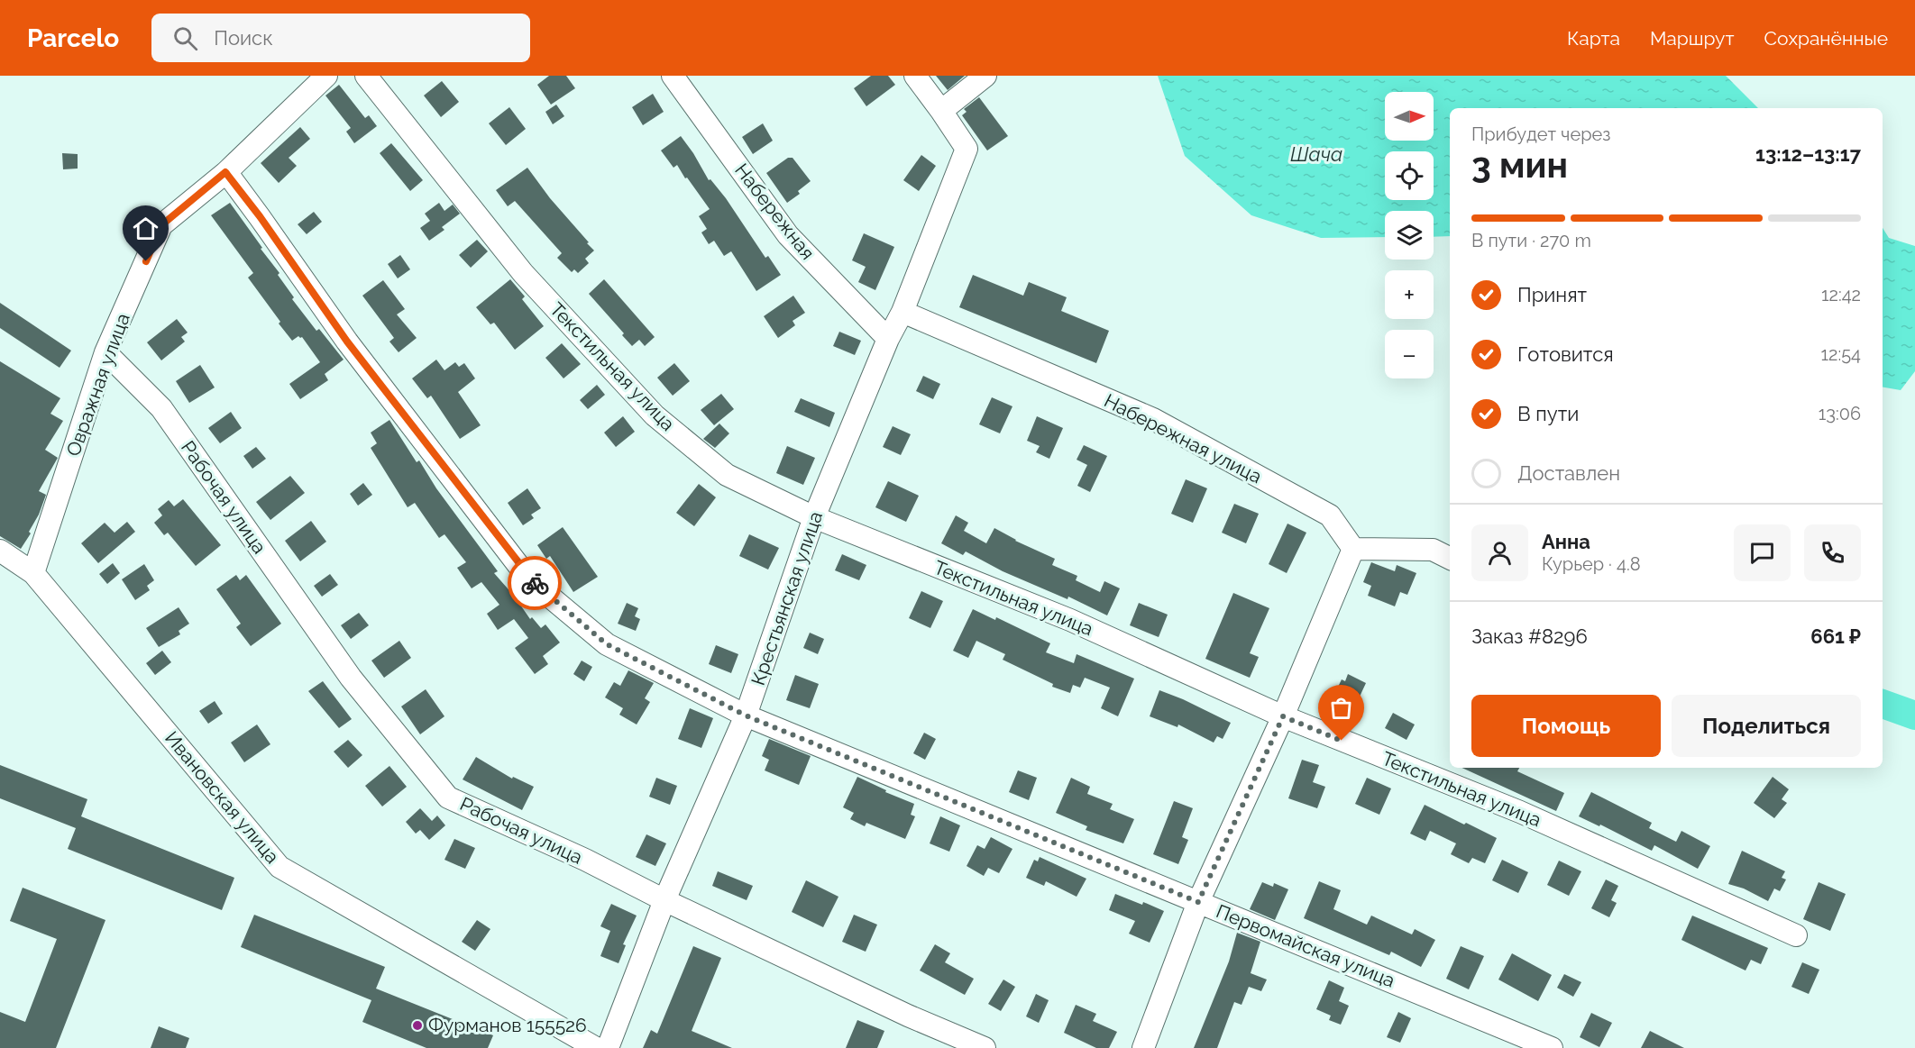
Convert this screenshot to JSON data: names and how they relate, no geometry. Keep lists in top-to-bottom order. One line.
{"streets":{"street":["Набережная","Текстильная улица","Овражная улица","Набережная улица","Рабочая улица","Крестьянская улица","Ивановская улица","Первомайская улица"]},"crossings":[["Набережная","Крестьянская улица"],["Текстильная улица","Крестьянская улица"],["Овражная улица","Рабочая улица"],["Овражная улица","Ивановская улица"],["Овражная улица","Первомайская улица"],["Набережная улица","Крестьянская улица"],["Рабочая улица","Крестьянская улица"],["Крестьянская улица","Первомайская улица"]],"water":["Шача"],"places":["Фурманов 155526"],"north":"right","page":{"header":"Parcelo","search":"Поиск","nav":["Карта","Маршрут","Сохранённые"],"map_buttons":["+","−"],"heading":["3 мин","Прибудет через","13:12–13:17"],"panel":["Анна","Курьер · 4.8","Заказ #8296","661 ₽"],"bar":"В пути · 270 m","list":[["Принят","12:42"],["Готовится","12:54"],["В пути","13:06"],"Доставлен"],"buttons":["Помощь","Поделиться"]}}
